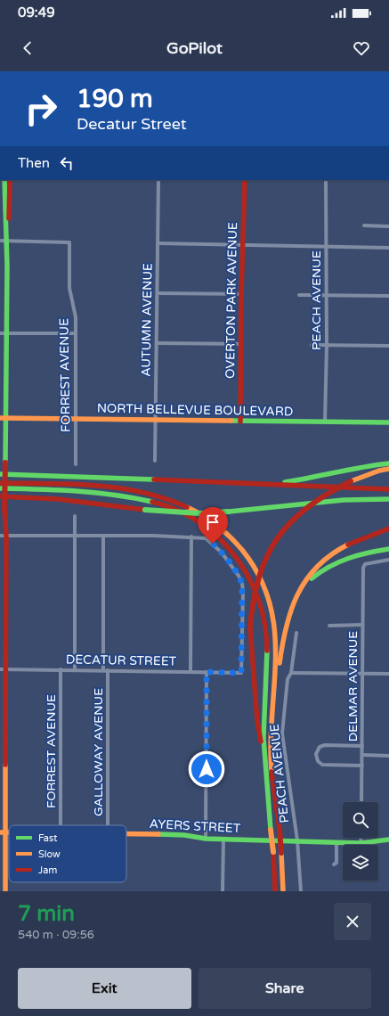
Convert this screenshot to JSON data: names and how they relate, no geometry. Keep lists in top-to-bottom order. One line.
{"streets":{"main road":["OVERTON PARK AVENUE","NORTH BELLEVUE BOULEVARD","AYERS STREET"],"street":["PEACH AVENUE","AUTUMN AVENUE","FORREST AVENUE","DECATUR STREET","DELMAR AVENUE","GALLOWAY AVENUE"]},"crossings":[["OVERTON PARK AVENUE","NORTH BELLEVUE BOULEVARD"],["PEACH AVENUE","NORTH BELLEVUE BOULEVARD"],["PEACH AVENUE","AYERS STREET"],["AUTUMN AVENUE","NORTH BELLEVUE BOULEVARD"],["FORREST AVENUE","NORTH BELLEVUE BOULEVARD"],["FORREST AVENUE","DECATUR STREET"],["DECATUR STREET","GALLOWAY AVENUE"]],"legend":["Fast","Slow","Jam"],"page":{"status":"09:49","header":"GoPilot","turn":["190 m","Decatur Street"],"then":"Then","heading":["7 min","540 m · 09:56"],"buttons":["Exit","Share"]}}
